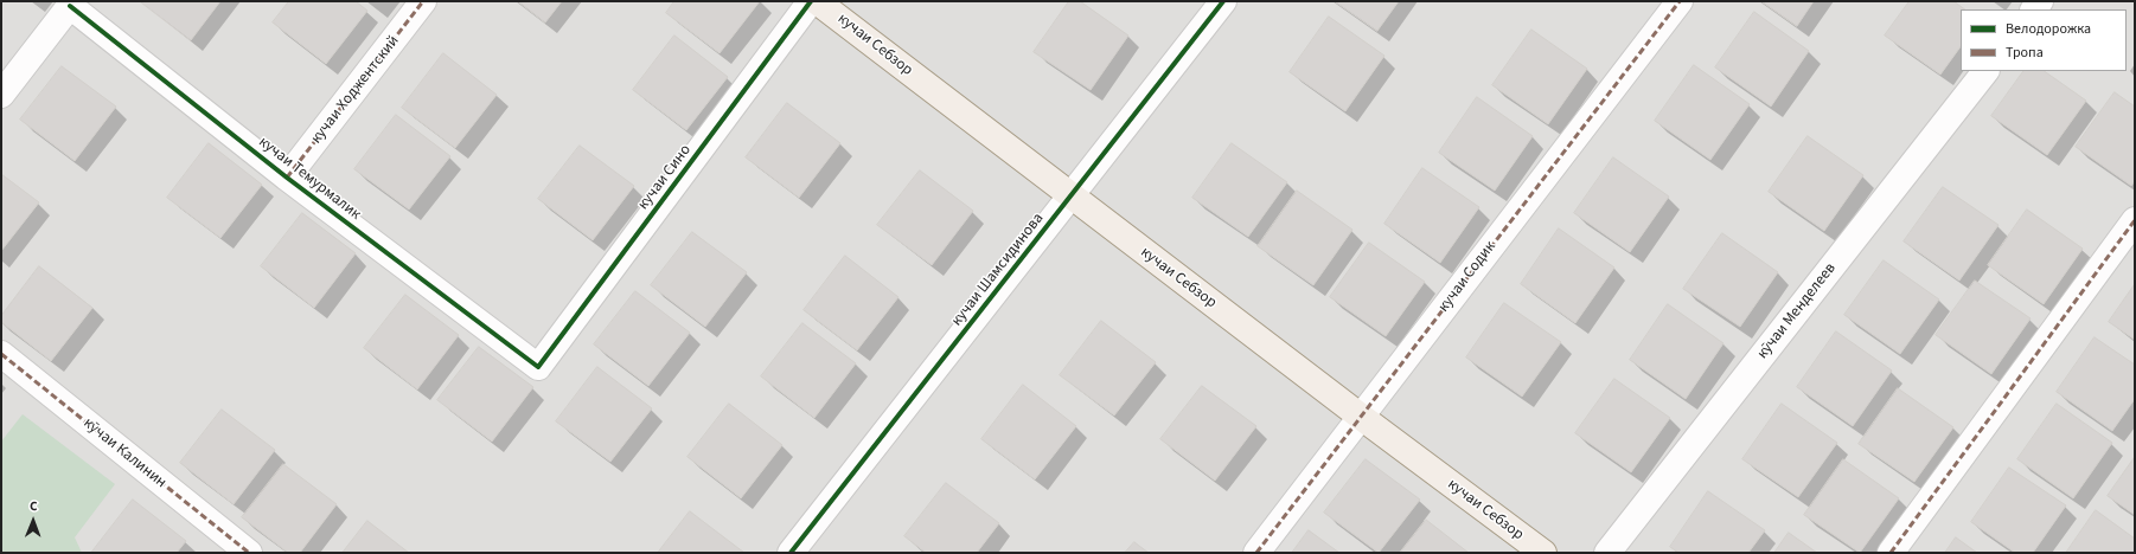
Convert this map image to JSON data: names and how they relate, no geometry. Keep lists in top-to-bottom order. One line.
{"streets":{"main road":["кучаи Себзор"],"street":["кучаи Ходжентский","кучаи Сино","кучаи Темурмалик","кучаи Шамсидинова","кучаи Содик","кӯчаи Менделеев","кӯчаи Калинин"]},"crossings":[["кучаи Себзор","кучаи Шамсидинова"],["кучаи Себзор","кучаи Содик"],["кучаи Ходжентский","кучаи Темурмалик"],["кучаи Сино","кучаи Темурмалик"]],"legend":["Велодорожка","Тропа"],"north":"top"}
